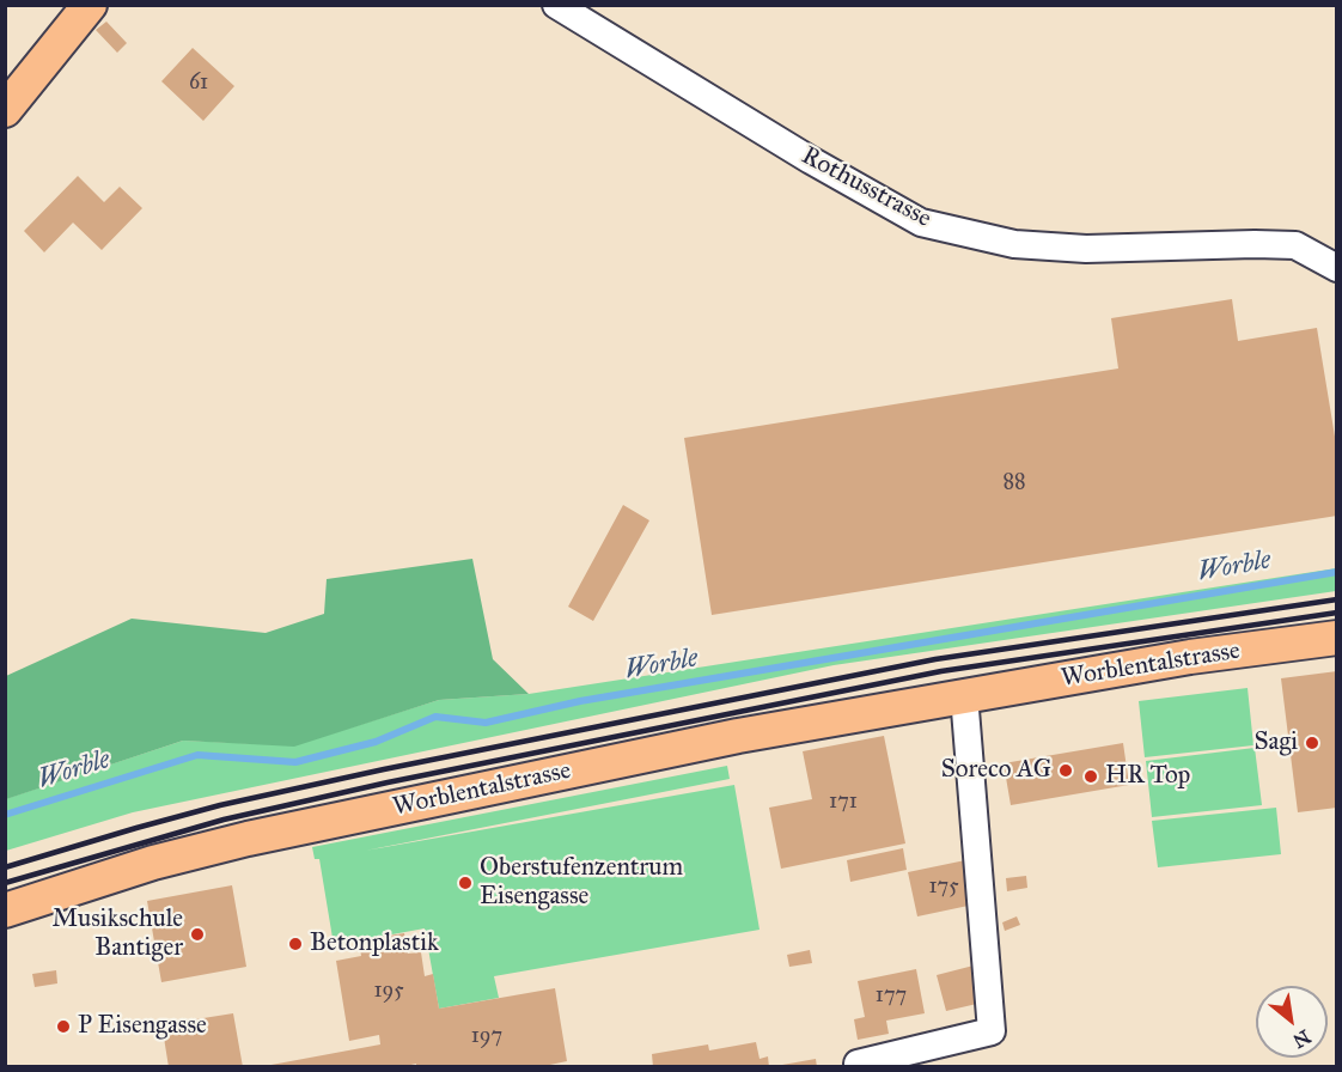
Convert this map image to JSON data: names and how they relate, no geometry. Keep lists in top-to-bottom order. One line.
{"streets":{"main road":["Worblentalstrasse"],"street":["Rothusstrasse"]},"water":["Worble"],"places":["Sagi","Soreco AG","HR Top","Oberstufenzentrum Eisengasse","Musikschule Bantiger","Betonplastik","P Eisengasse"],"house_numbers":["61","88","171","175","195","177","197"],"north":"bottom right"}
